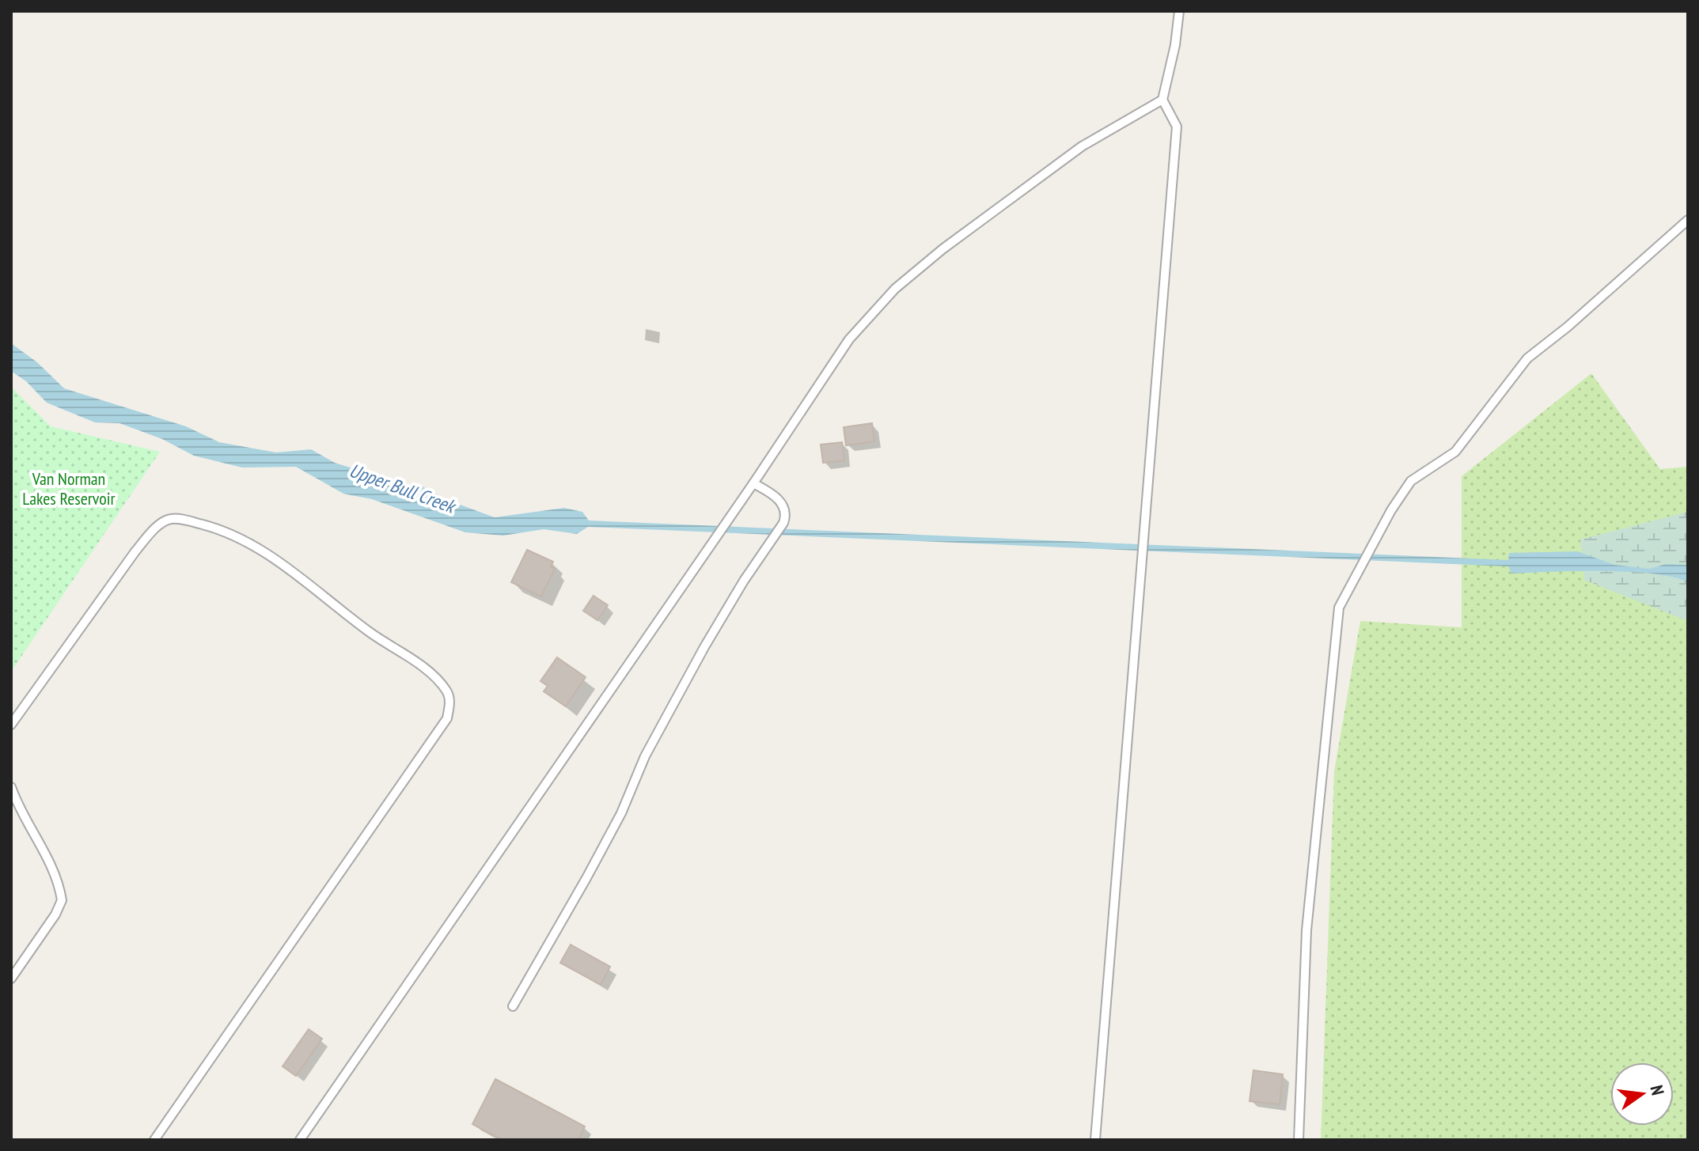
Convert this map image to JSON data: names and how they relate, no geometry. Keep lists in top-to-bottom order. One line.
{"water":["Upper Bull Creek"],"parks":["Van Norman Lakes Reservoir"],"north":"right"}
